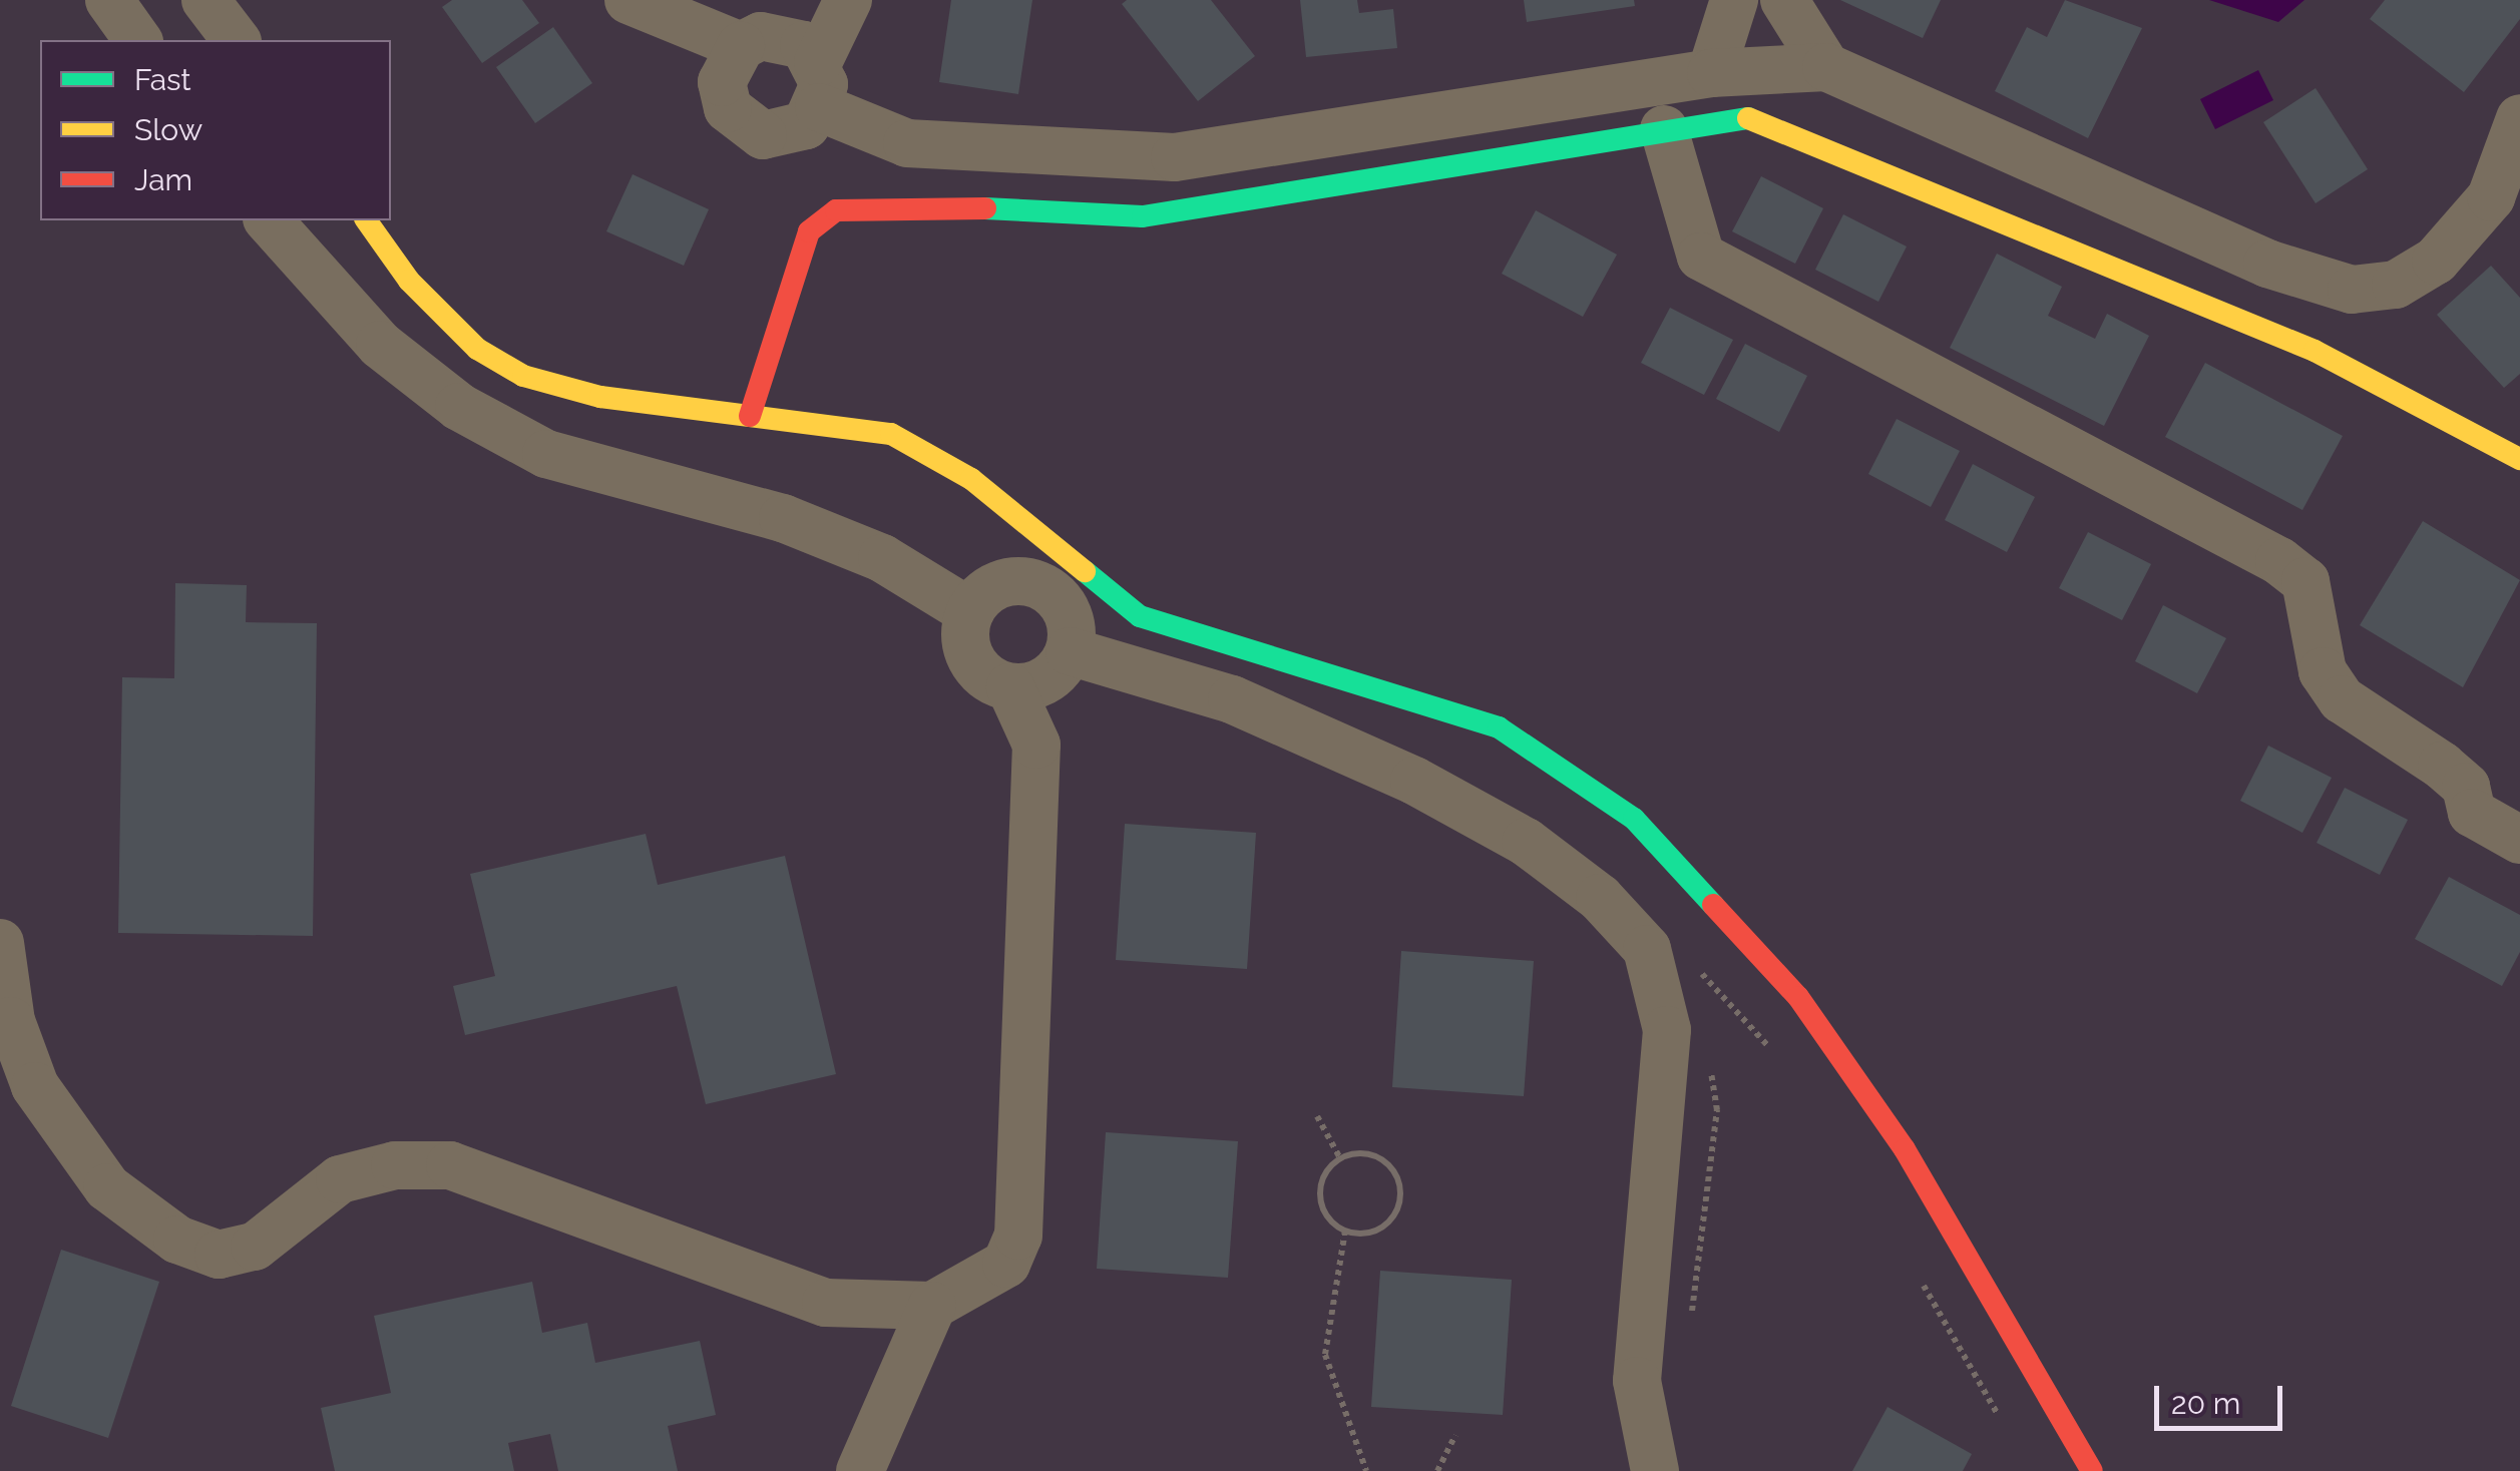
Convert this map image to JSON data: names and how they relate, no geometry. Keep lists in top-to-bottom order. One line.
{"legend":["Fast","Slow","Jam"],"scale_bar":"20 m"}
